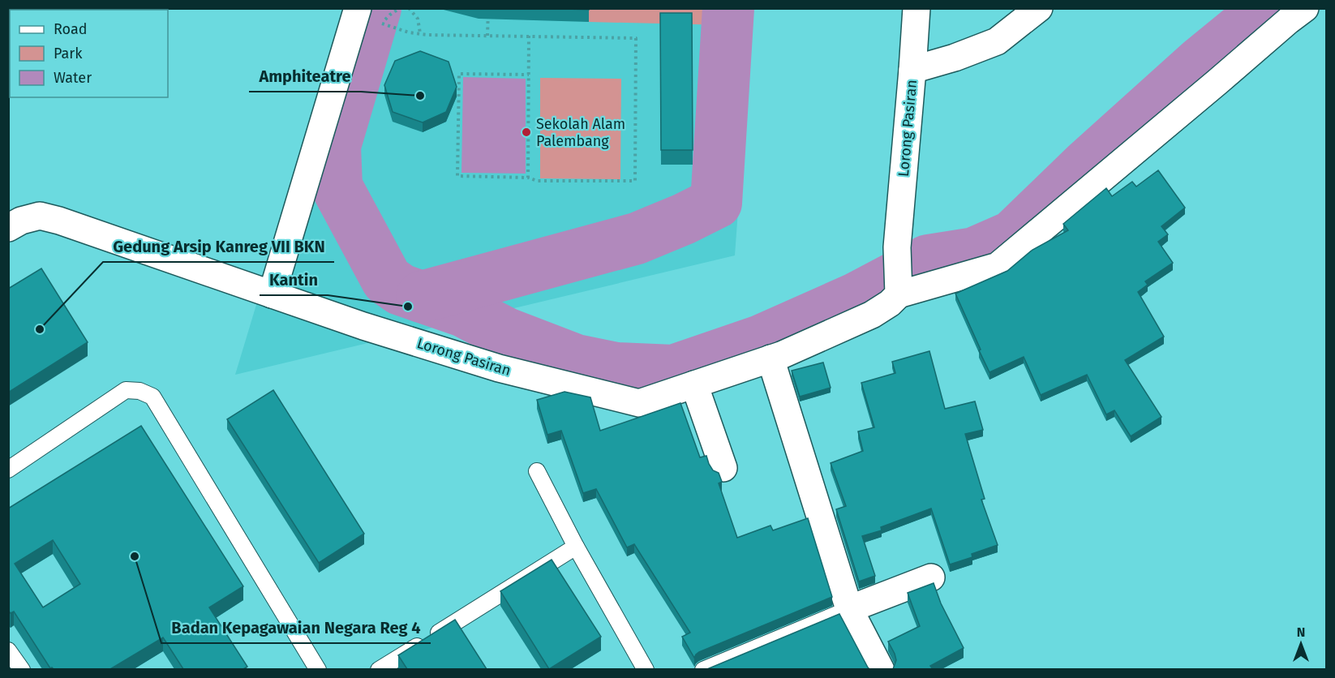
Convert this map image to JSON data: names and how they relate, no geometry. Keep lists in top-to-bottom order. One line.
{"streets":{"street":["Lorong Pasiran"]},"places":["Amphiteatre","Sekolah Alam Palembang","Kantin","Gedung Arsip Kanreg VII BKN","Badan Kepagawaian Negara Reg 4"],"legend":["Road","Park","Water"],"north":"top"}
